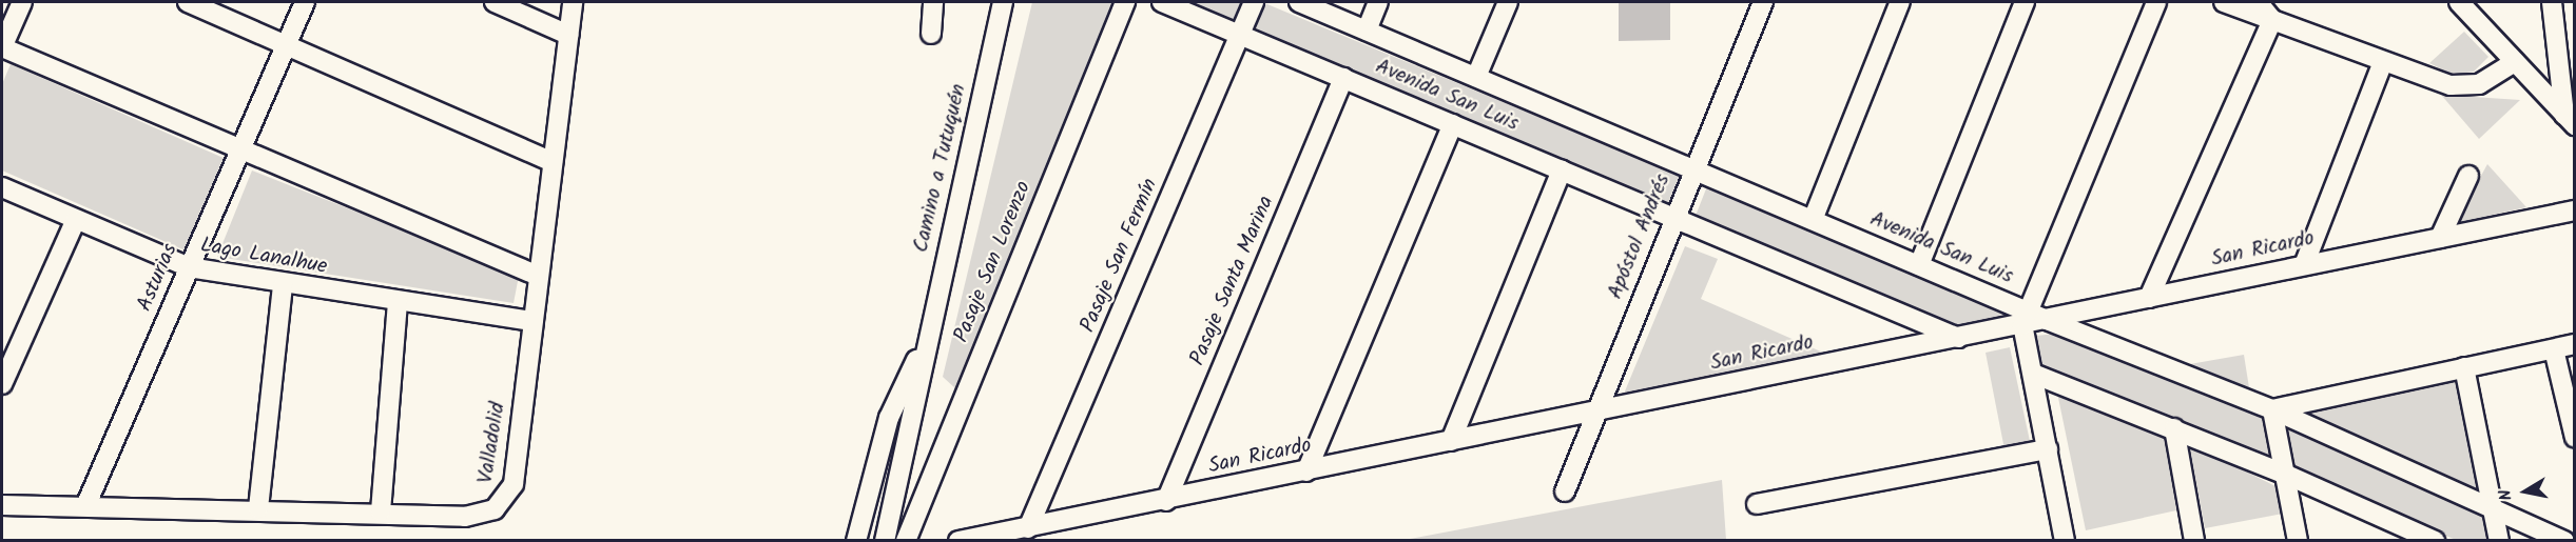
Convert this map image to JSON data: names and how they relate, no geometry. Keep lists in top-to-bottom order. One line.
{"streets":{"street":["Avenida San Luis","Camino a Tutuquén","Apóstol Andrés","San Ricardo","Pasaje San Fermín","Lago Lanalhue","Pasaje San Lorenzo","Asturias","Pasaje Santa Marina","Valladolid"]},"crossings":[["Avenida San Luis","Apóstol Andrés"],["Avenida San Luis","San Ricardo"],["Avenida San Luis","Pasaje San Fermín"],["Avenida San Luis","Pasaje Santa Marina"],["Apóstol Andrés","San Ricardo"],["San Ricardo","Pasaje San Fermín"],["San Ricardo","Pasaje Santa Marina"],["Lago Lanalhue","Asturias"],["Lago Lanalhue","Valladolid"],["Asturias","Valladolid"]],"north":"left"}
